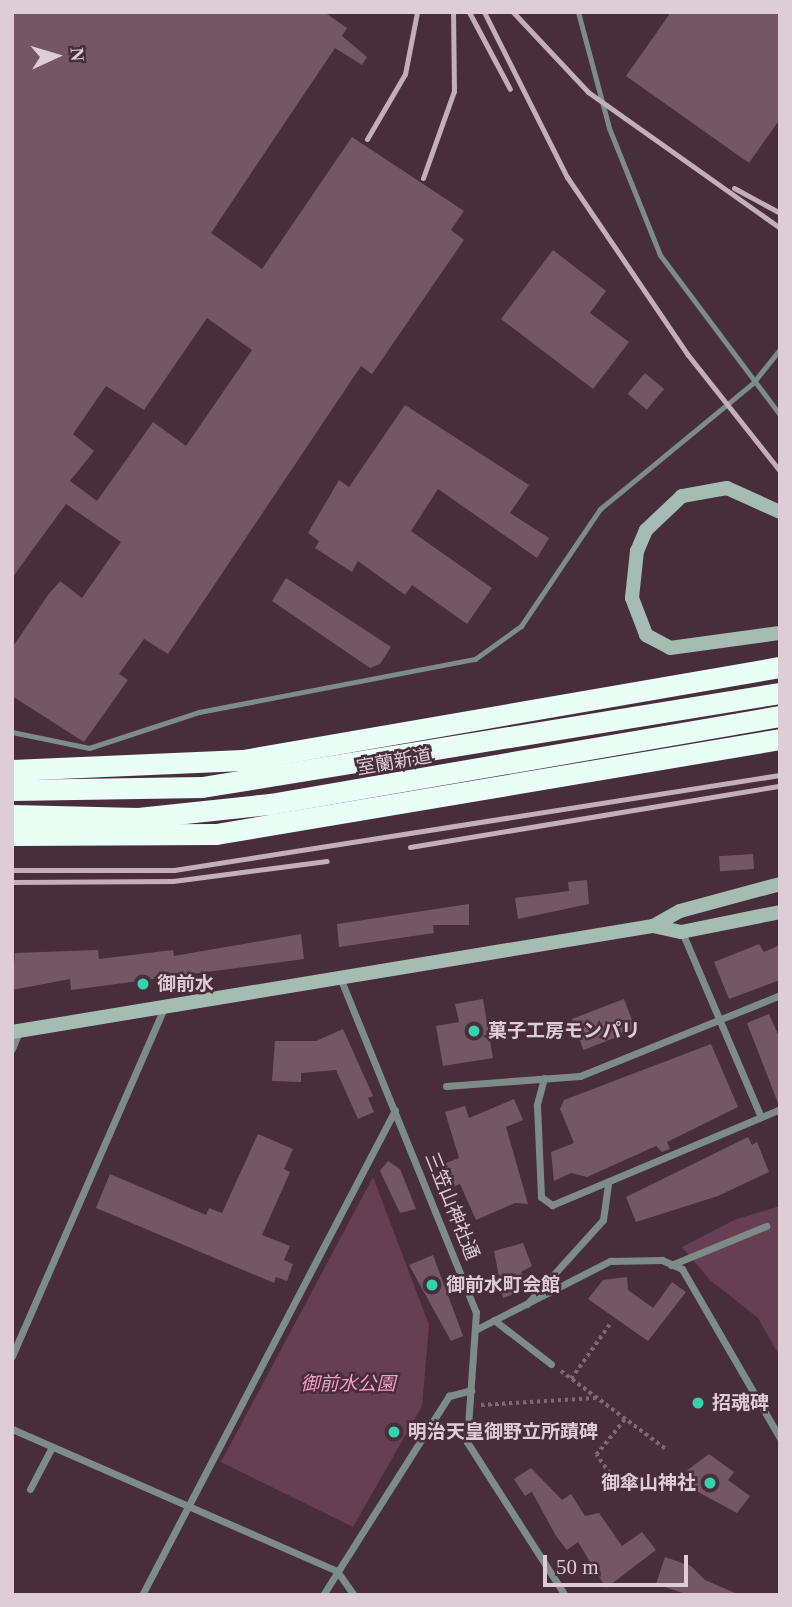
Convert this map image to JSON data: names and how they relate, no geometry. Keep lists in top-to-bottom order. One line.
{"streets":{"highway":["室蘭新道"],"street":["三笠山神社通"]},"parks":["御前水公園"],"places":["御前水","菓子工房モンパリ","御前水町会館","招魂碑","明治天皇御野立所蹟碑","御傘山神社"],"scale_bar":"50 m","north":"right"}
